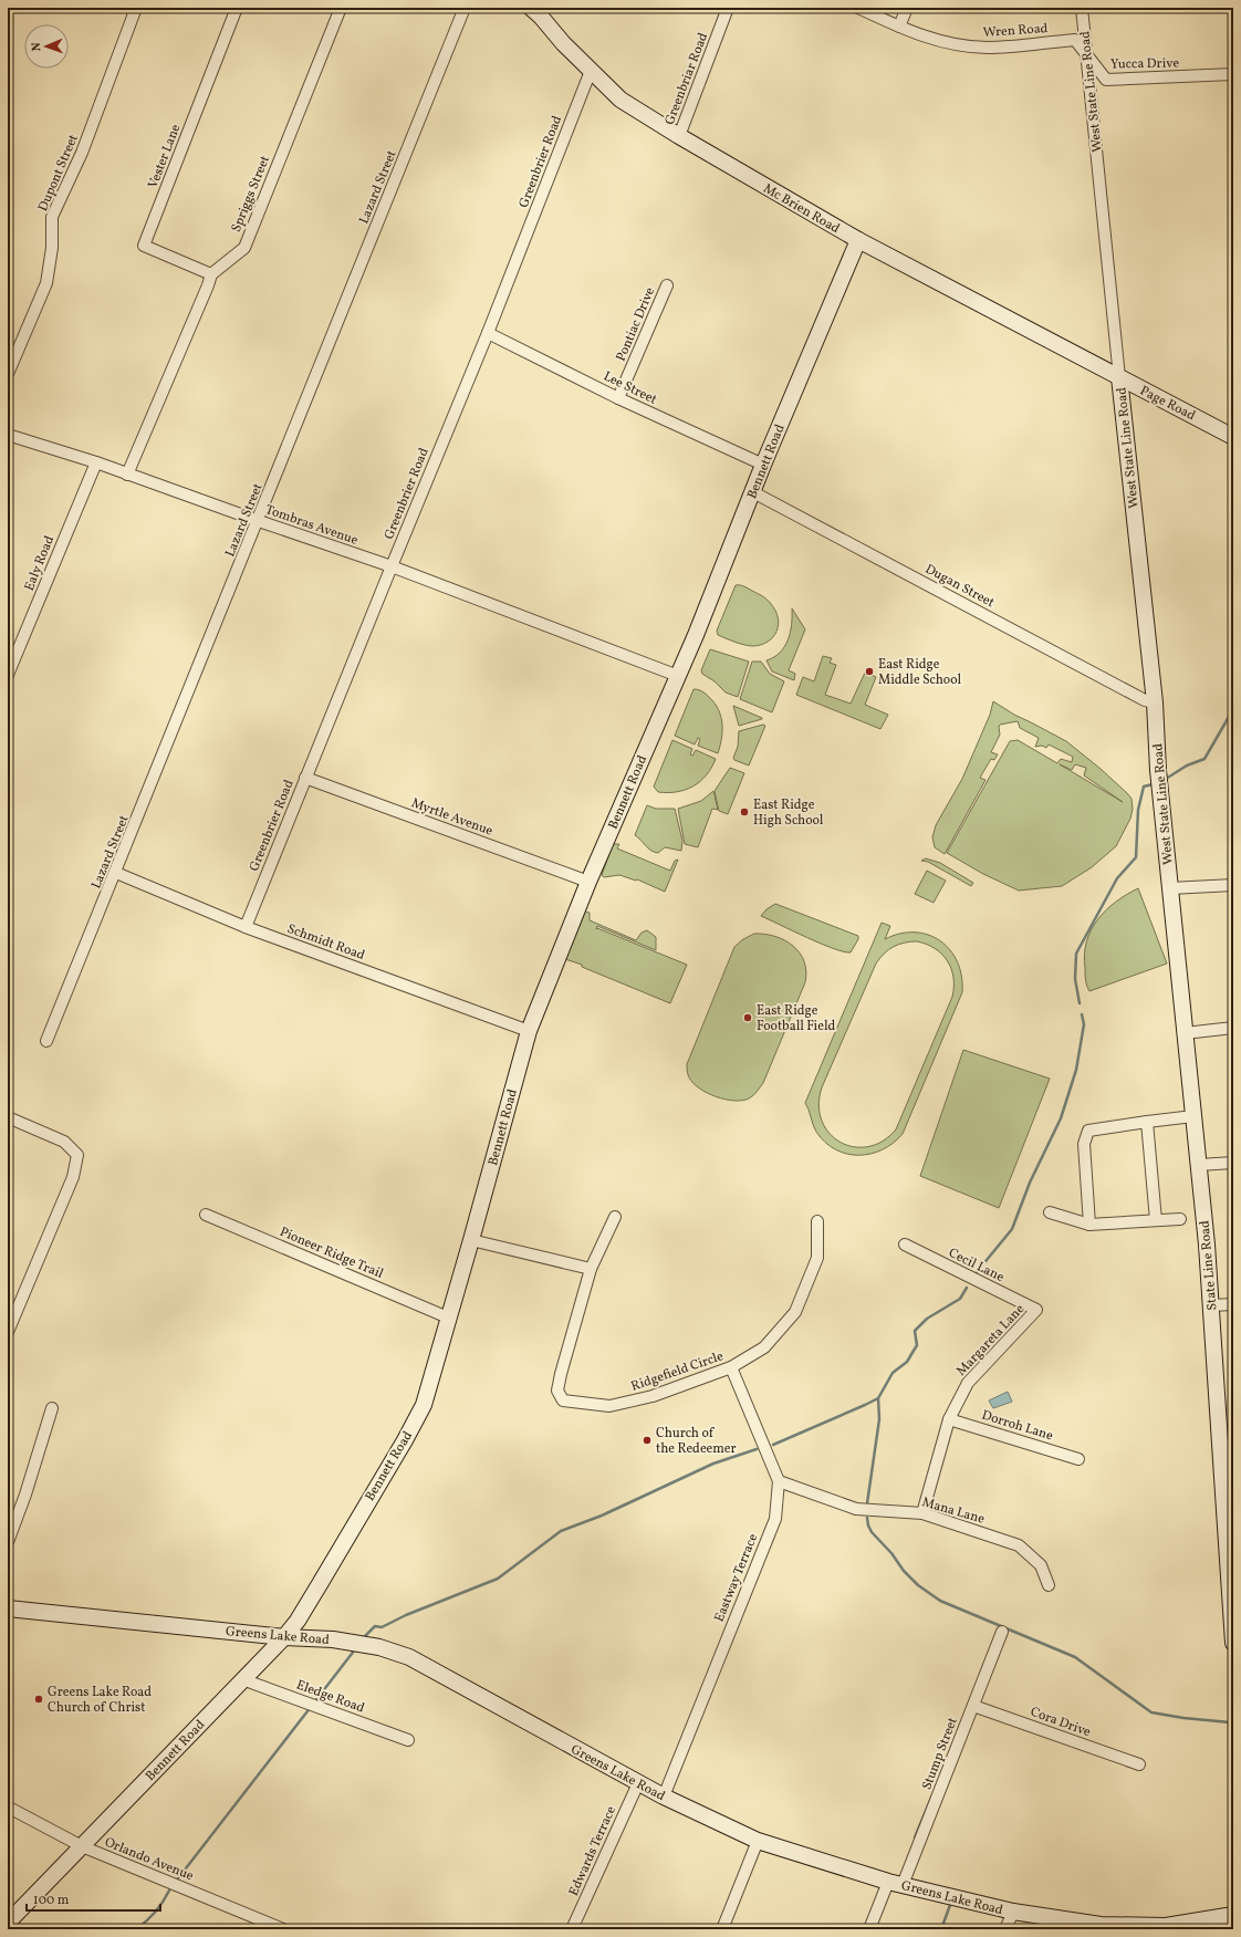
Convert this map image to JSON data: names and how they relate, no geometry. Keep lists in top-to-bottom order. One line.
{"streets":{"street":["Wren Road","Yucca Drive","Greenbriar Road","West State Line Road","Vester Lane","Greenbrier Road","Dupont Street","Lazard Street","Spriggs Street","Mc Brien Road","Pontiac Drive","Lee Street","Page Road","Bennett Road","Tombras Avenue","Ealy Road","Dugan Street","Myrtle Avenue","Schmidt Road","Pioneer Ridge Trail","Cecil Lane","State Line Road","Margareta Lane","Ridgefield Circle","Dorroh Lane","Mana Lane","Eastway Terrace","Greens Lake Road","Eledge Road","Cora Drive","Stump Street","Edwards Terrace","Orlando Avenue"]},"crossings":[["Wren Road","Yucca Drive"],["Yucca Drive","West State Line Road"],["Greenbriar Road","Mc Brien Road"],["West State Line Road","Page Road"],["West State Line Road","Dugan Street"],["West State Line Road","State Line Road"],["Vester Lane","Spriggs Street"],["Greenbrier Road","Mc Brien Road"],["Greenbrier Road","Lee Street"],["Greenbrier Road","Tombras Avenue"],["Greenbrier Road","Myrtle Avenue"],["Greenbrier Road","Schmidt Road"],["Lazard Street","Tombras Avenue"],["Lazard Street","Schmidt Road"],["Mc Brien Road","Page Road"],["Mc Brien Road","Bennett Road"],["Pontiac Drive","Lee Street"],["Lee Street","Bennett Road"],["Bennett Road","Tombras Avenue"],["Bennett Road","Dugan Street"],["Bennett Road","Myrtle Avenue"],["Bennett Road","Schmidt Road"],["Bennett Road","Pioneer Ridge Trail"],["Bennett Road","Greens Lake Road"],["Bennett Road","Eledge Road"],["Bennett Road","Orlando Avenue"],["Tombras Avenue","Ealy Road"],["Cecil Lane","Margareta Lane"],["Margareta Lane","Dorroh Lane"],["Margareta Lane","Mana Lane"],["Ridgefield Circle","Eastway Terrace"],["Mana Lane","Eastway Terrace"],["Eastway Terrace","Greens Lake Road"],["Greens Lake Road","Stump Street"],["Greens Lake Road","Edwards Terrace"],["Cora Drive","Stump Street"]],"places":["East Ridge Middle School","East Ridge High School","East Ridge Football Field","Church of the Redeemer","Greens Lake Road Church of Christ"],"scale_bar":"100 m","north":"left"}
